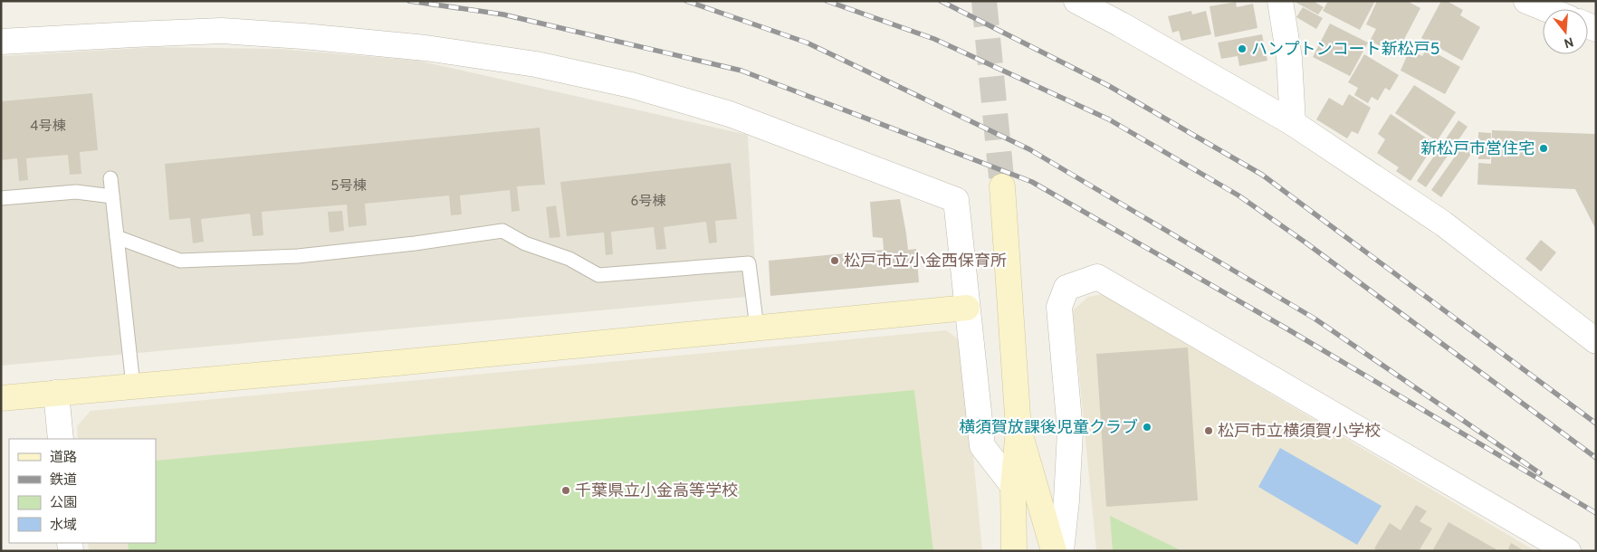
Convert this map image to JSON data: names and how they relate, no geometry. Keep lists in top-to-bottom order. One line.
{"places":["ハンプトンコート新松戸5","新松戸市営住宅","松戸市立小金西保育所","横須賀放課後児童クラブ","松戸市立横須賀小学校","千葉県立小金高等学校"],"house_numbers":["4号棟","5号棟","6号棟"],"legend":["道路","鉄道","公園","水域"],"north":"bottom"}
